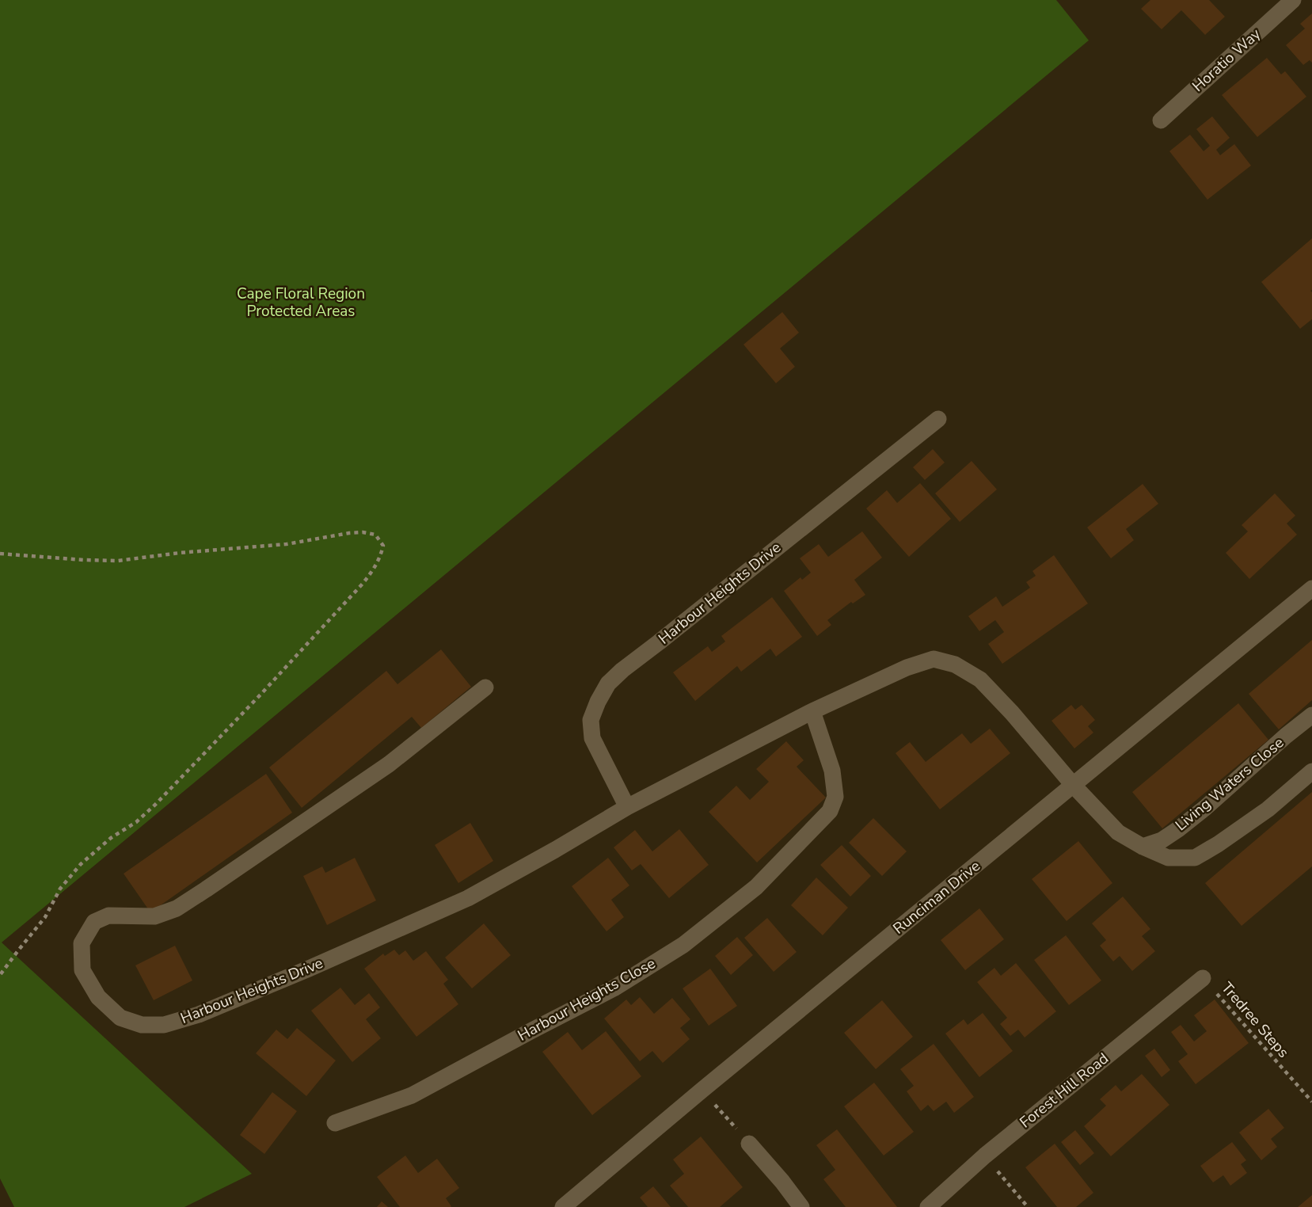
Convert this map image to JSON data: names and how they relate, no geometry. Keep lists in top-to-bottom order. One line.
{"streets":{"street":["Horatio Way","Harbour Heights Drive","Living Waters Close","Runciman Drive","Harbour Heights Close","Forest Hill Road"],"path":["Tredree Steps"]},"crossings":[["Harbour Heights Drive","Runciman Drive"],["Harbour Heights Drive","Harbour Heights Close"],["Tredree Steps","Forest Hill Road"]],"parks":["Cape Floral Region Protected Areas"]}
